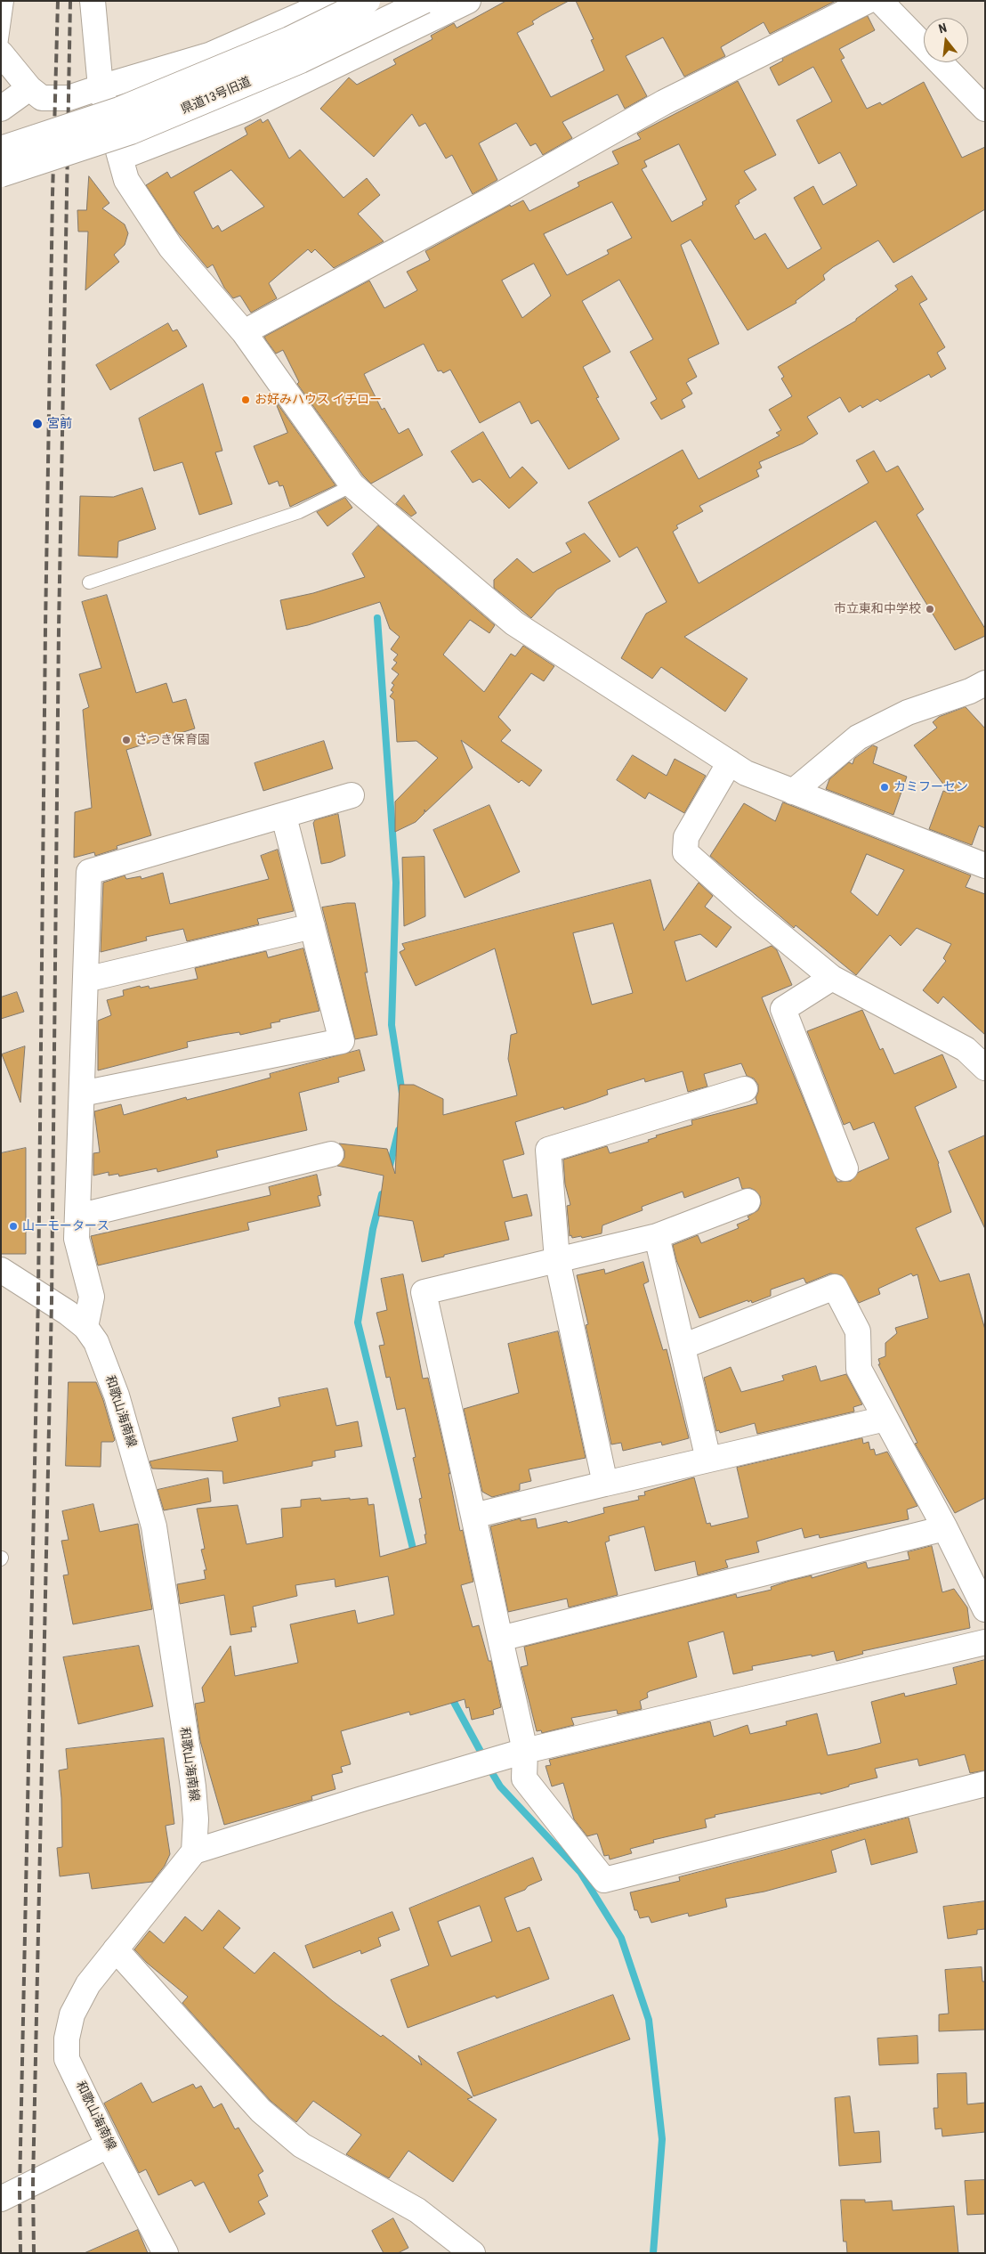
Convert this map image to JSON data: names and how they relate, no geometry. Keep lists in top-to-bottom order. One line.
{"streets":{"street":["県道13号旧道","和歌山海南線"]},"places":["お好みハウス イチロー","宮前","市立東和中学校","さつき保育園","カミフーセン","山一モータース"],"north":"top"}
